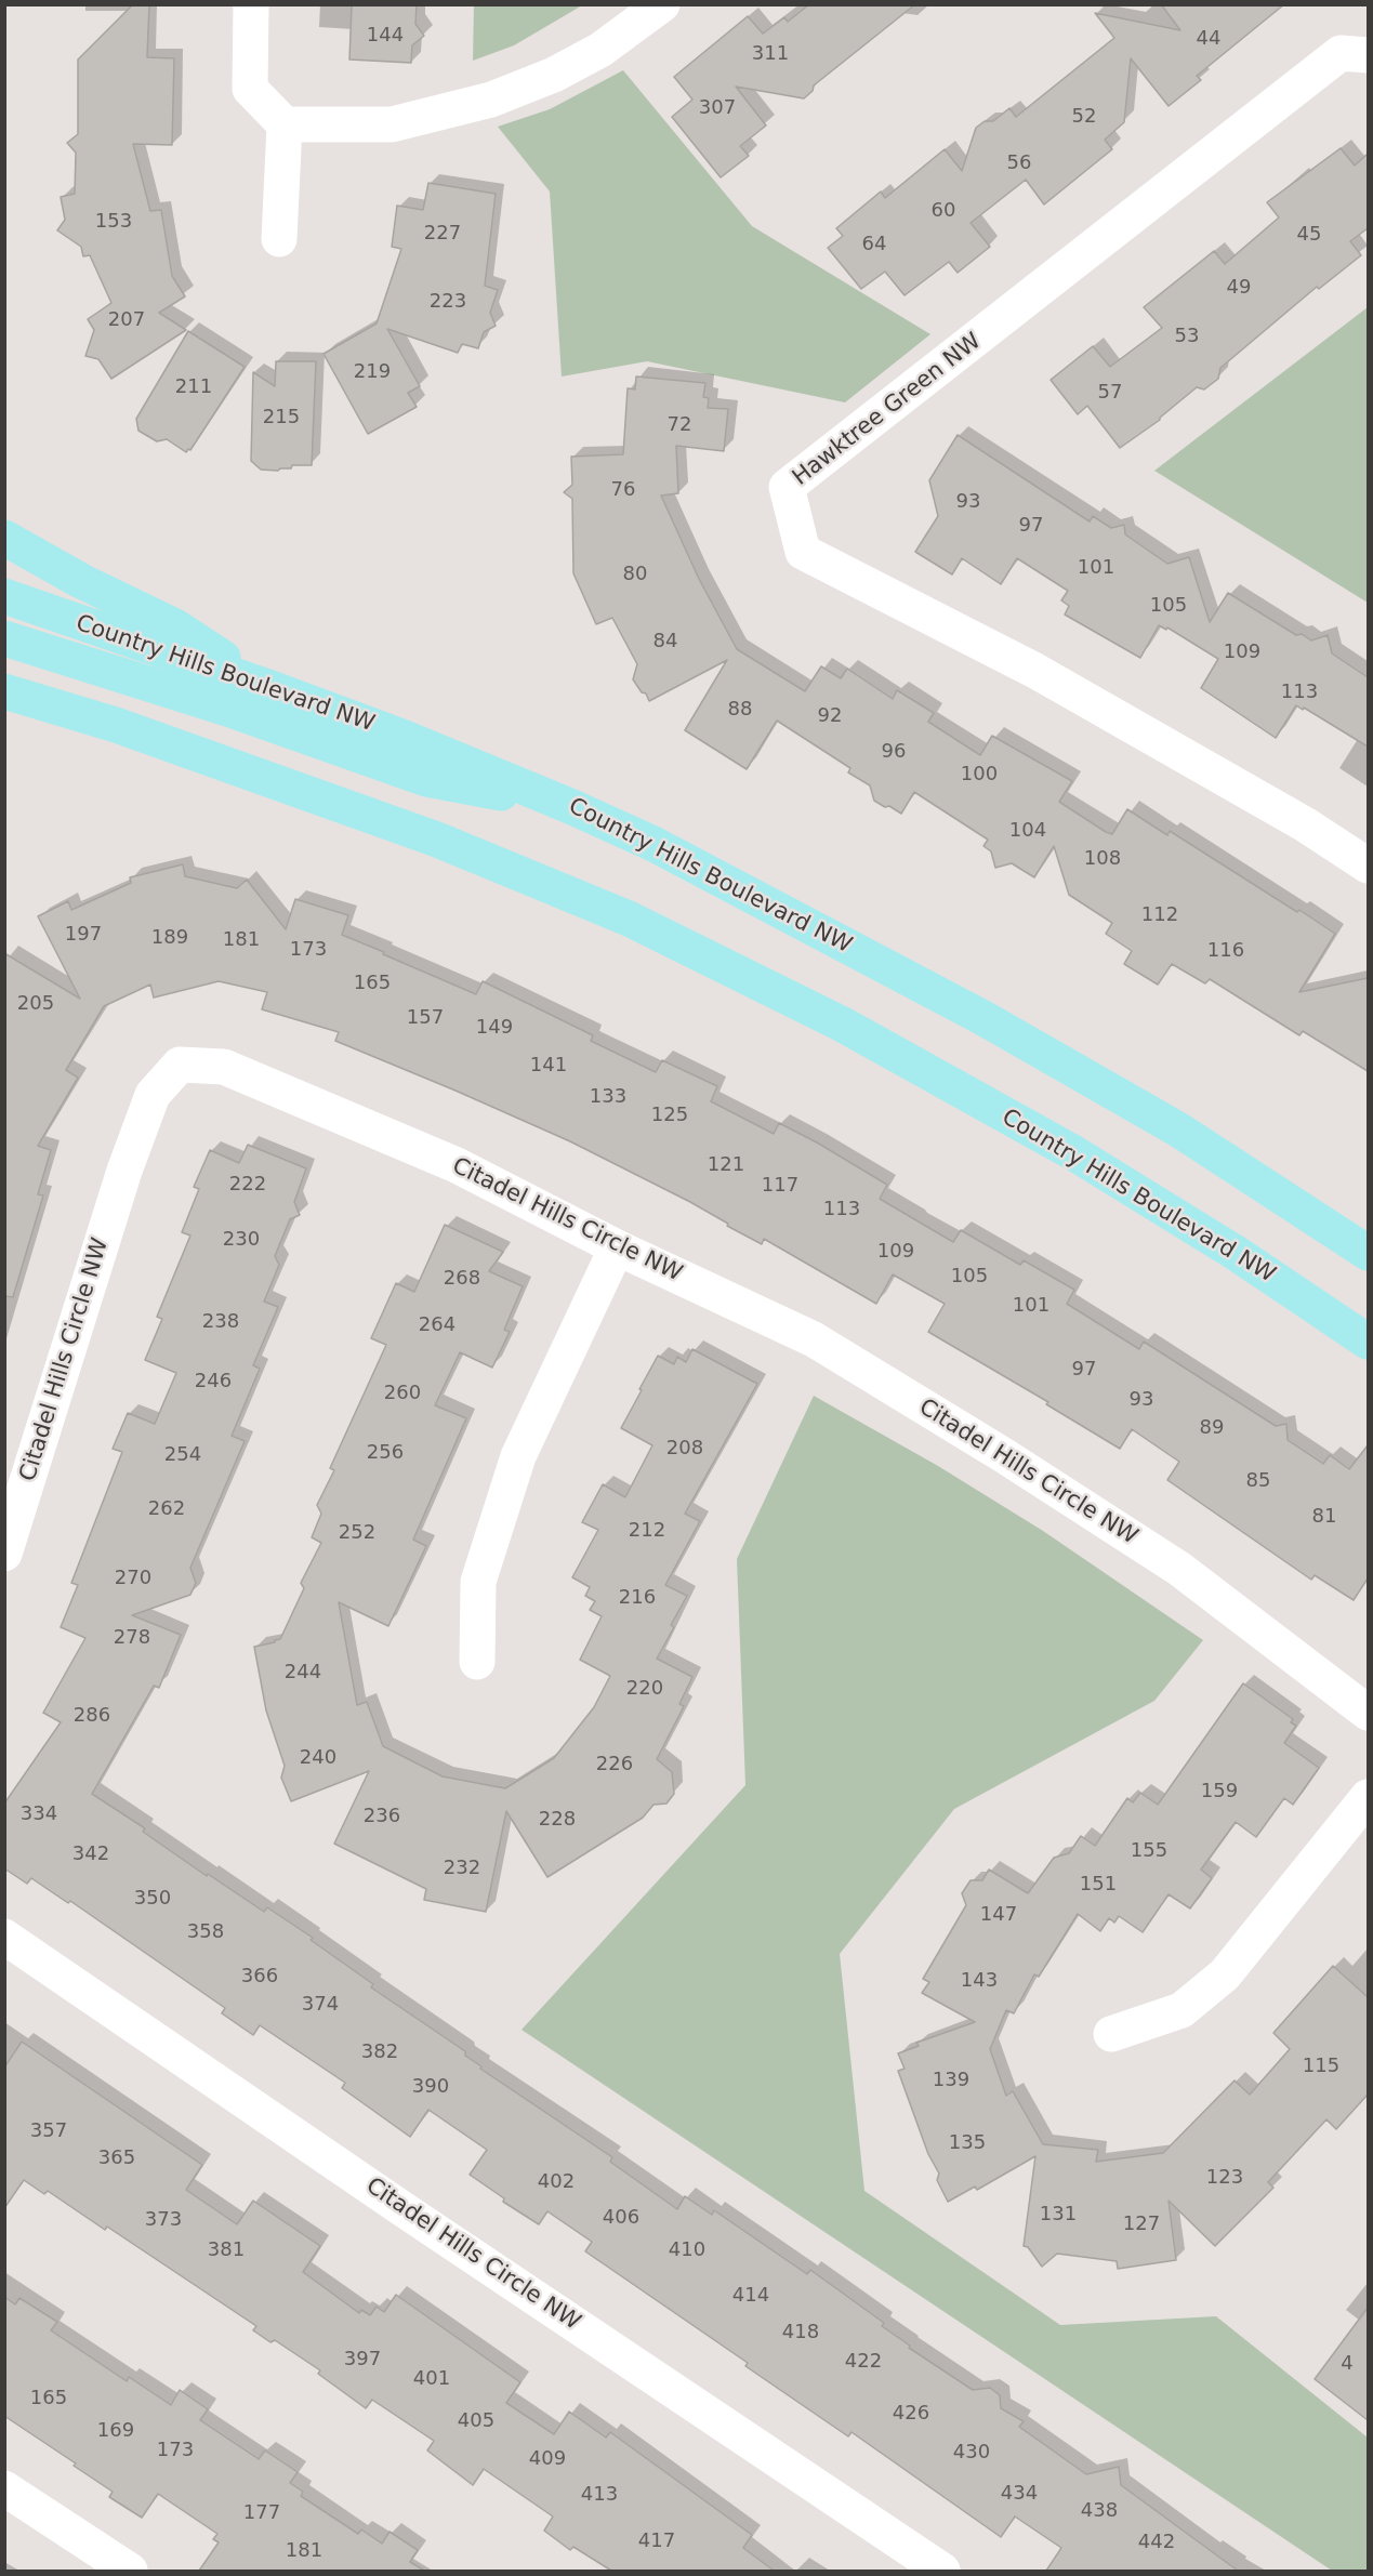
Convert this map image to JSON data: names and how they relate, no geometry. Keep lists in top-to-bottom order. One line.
{"streets":{"main road":["Country Hills Boulevard NW"],"street":["Hawktree Green NW","Citadel Hills Circle NW"]},"house_numbers":["144","44","311","307","52","56","60","153","227","45","64","49","223","207","53","219","211","57","215","72","76","93","97","101","80","105","84","109","113","88","92","96","100","104","108","112","197","189","181","173","116","165","205","157","149","141","133","125","121","222","117","113","230","109","105","268","101","238","264","97","246","260","93","89","208","256","254","85","262","81","212","252","270","216","278","244","220","286","240","226","159","334","236","228","155","342","232","151","350","147","358","366","143","374","382","115","139","390","357","135","365","123","402","131","406","373","127","381","410","414","418","397","422","4","401","165","426","405","169","173","430","409","434","413","438","177","417","442","181"]}
